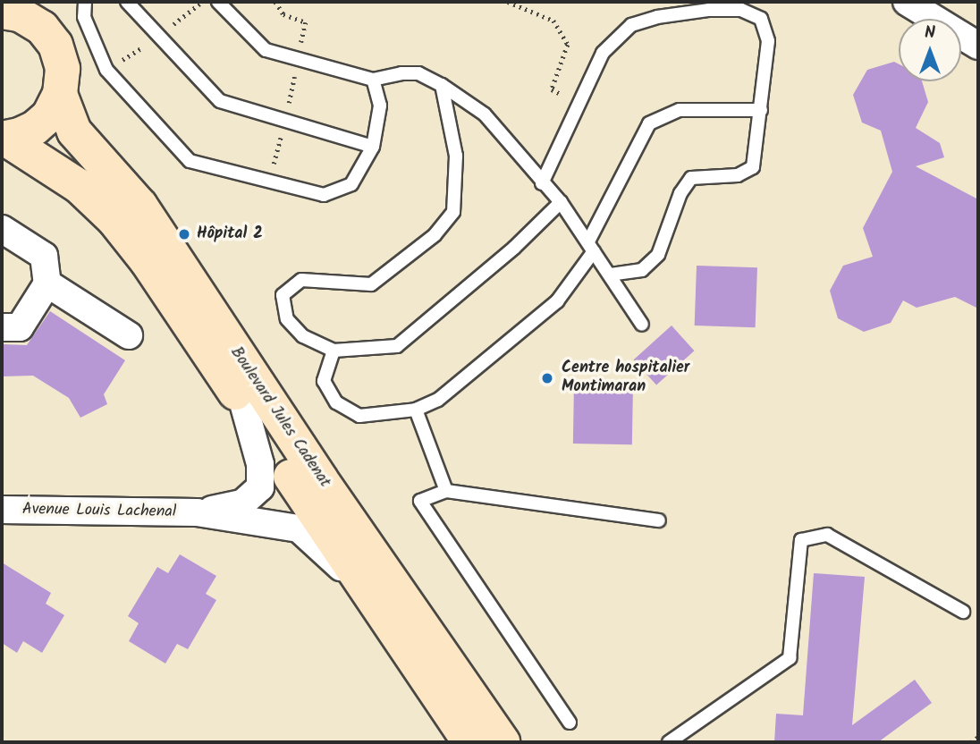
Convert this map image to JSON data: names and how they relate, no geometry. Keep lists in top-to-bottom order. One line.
{"streets":{"street":["Boulevard Jules Cadenat","Avenue Louis Lachenal"]},"crossings":[["Boulevard Jules Cadenat","Avenue Louis Lachenal"]],"places":["Hôpital 2","Centre hospitalier Montimaran"],"north":"top"}
